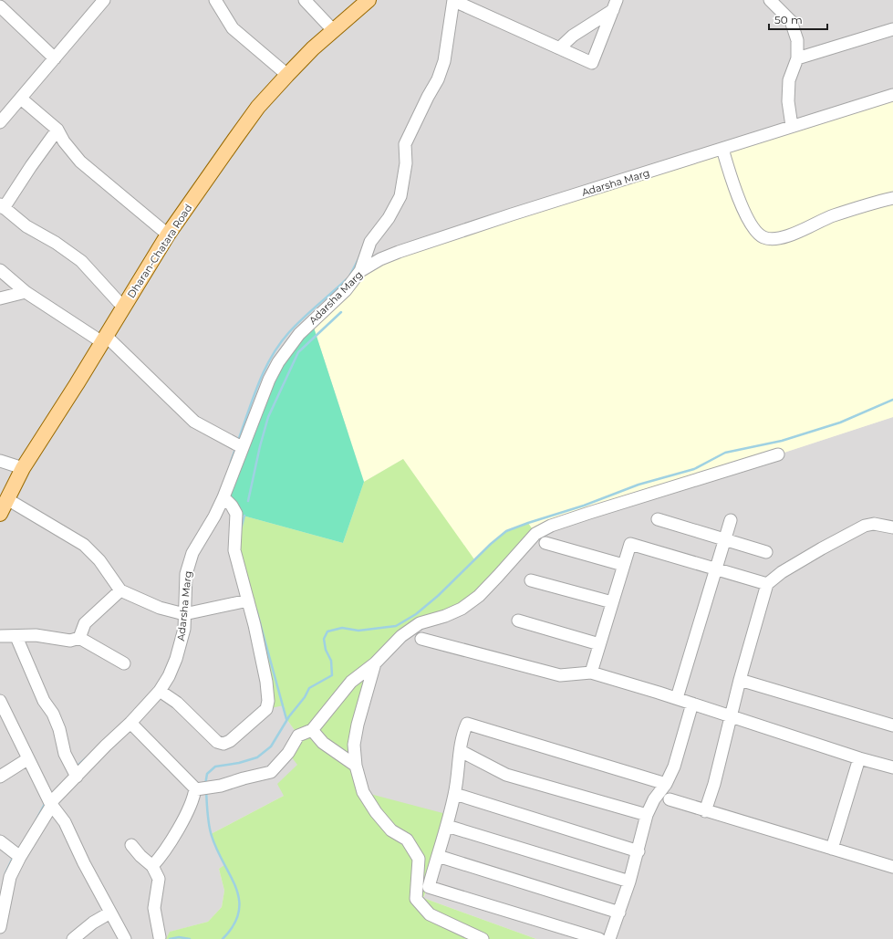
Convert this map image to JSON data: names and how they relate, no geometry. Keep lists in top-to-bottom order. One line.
{"streets":{"main road":["Dharan-Chatara Road"],"street":["Adarsha Marg"]},"scale_bar":"50 m"}
